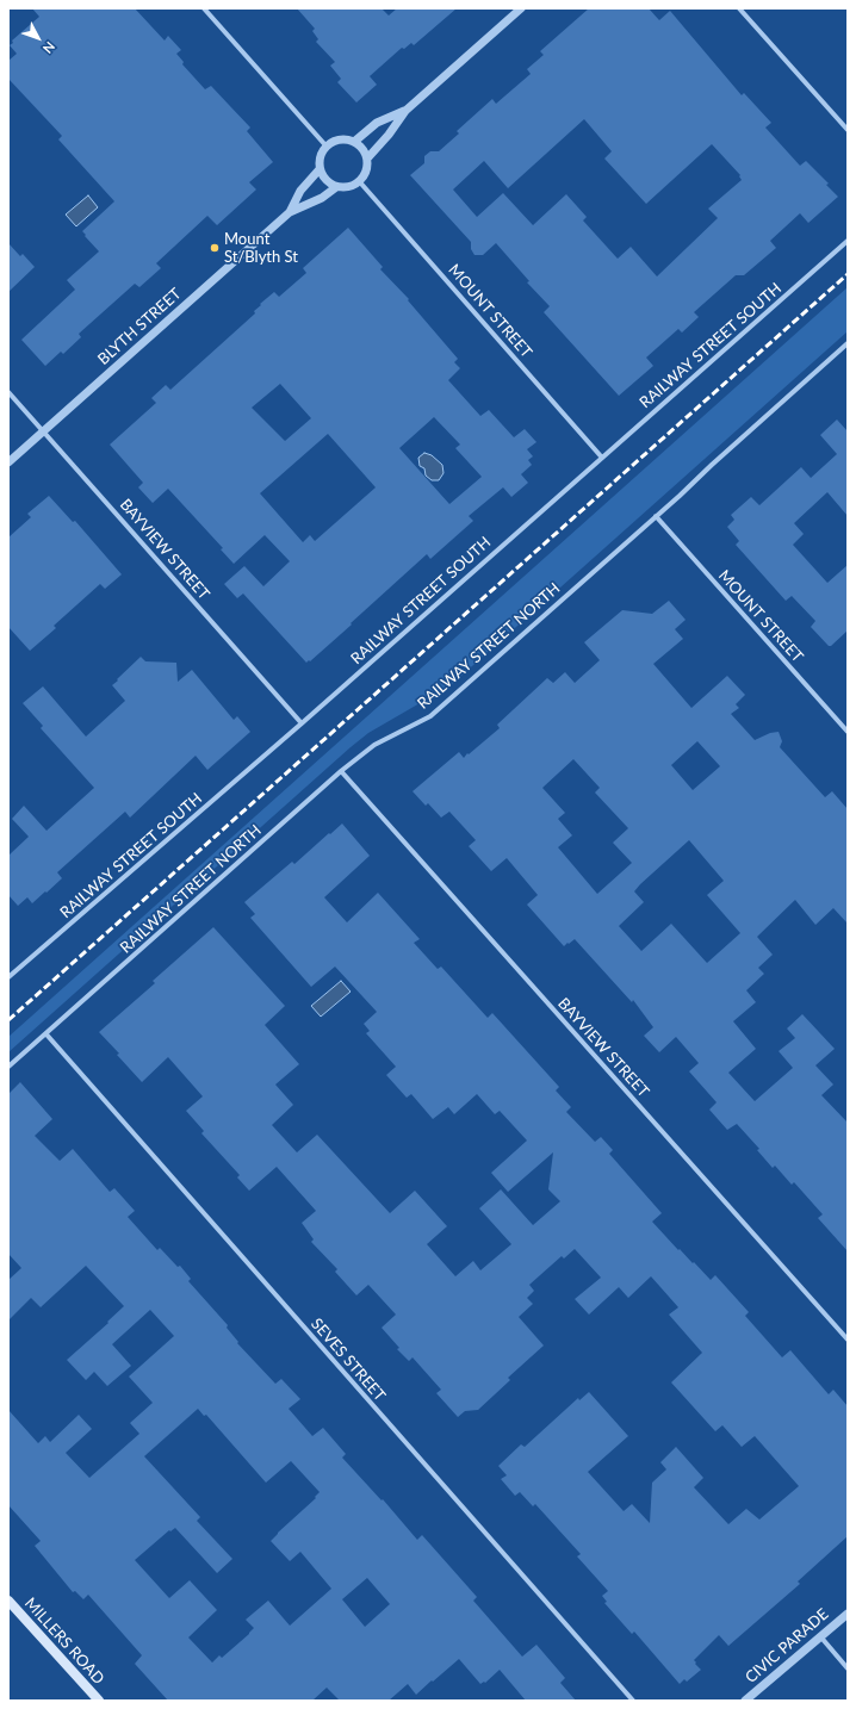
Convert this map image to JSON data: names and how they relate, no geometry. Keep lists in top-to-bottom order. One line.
{"streets":{"main road":["MILLERS ROAD"],"street":["MOUNT STREET","BLYTH STREET","RAILWAY STREET SOUTH","BAYVIEW STREET","RAILWAY STREET NORTH","SEVES STREET","CIVIC PARADE"]},"crossings":[["MOUNT STREET","BLYTH STREET"],["MOUNT STREET","RAILWAY STREET SOUTH"],["MOUNT STREET","RAILWAY STREET NORTH"],["BLYTH STREET","BAYVIEW STREET"],["RAILWAY STREET SOUTH","BAYVIEW STREET"],["BAYVIEW STREET","RAILWAY STREET NORTH"],["RAILWAY STREET NORTH","SEVES STREET"]],"places":["Mount St/Blyth St"],"north":"bottom right"}
